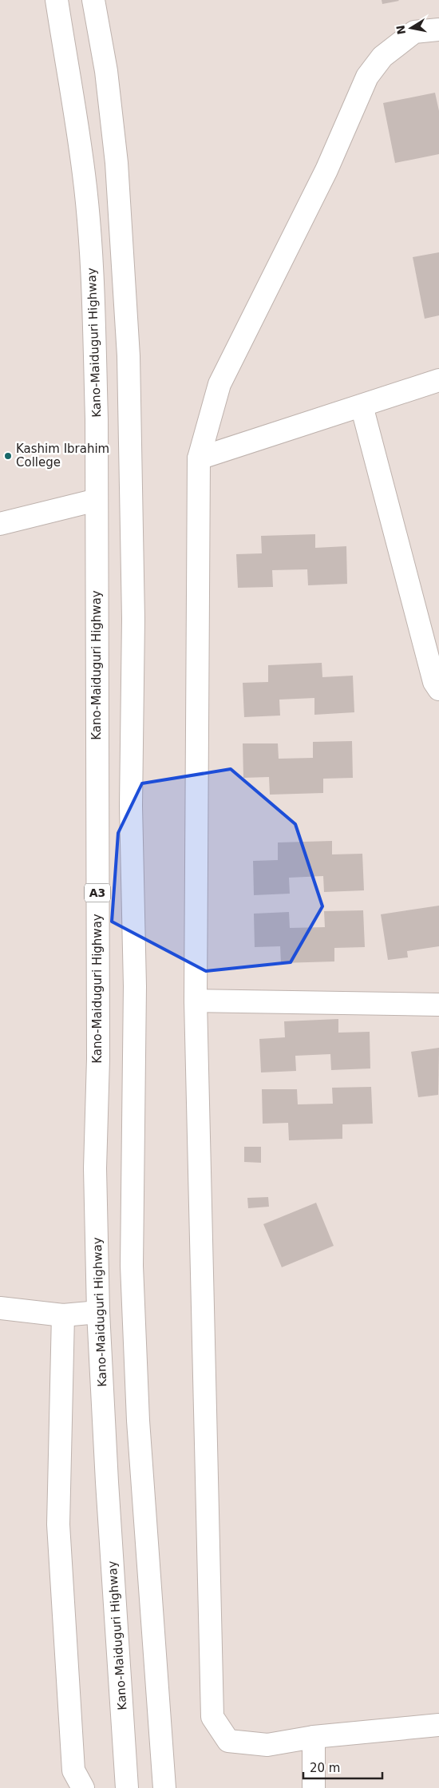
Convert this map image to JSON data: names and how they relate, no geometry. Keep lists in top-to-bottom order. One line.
{"streets":{"main road":["Kano-Maiduguri Highway","A3"]},"places":["Kashim Ibrahim College"],"scale_bar":"20 m","north":"left"}
